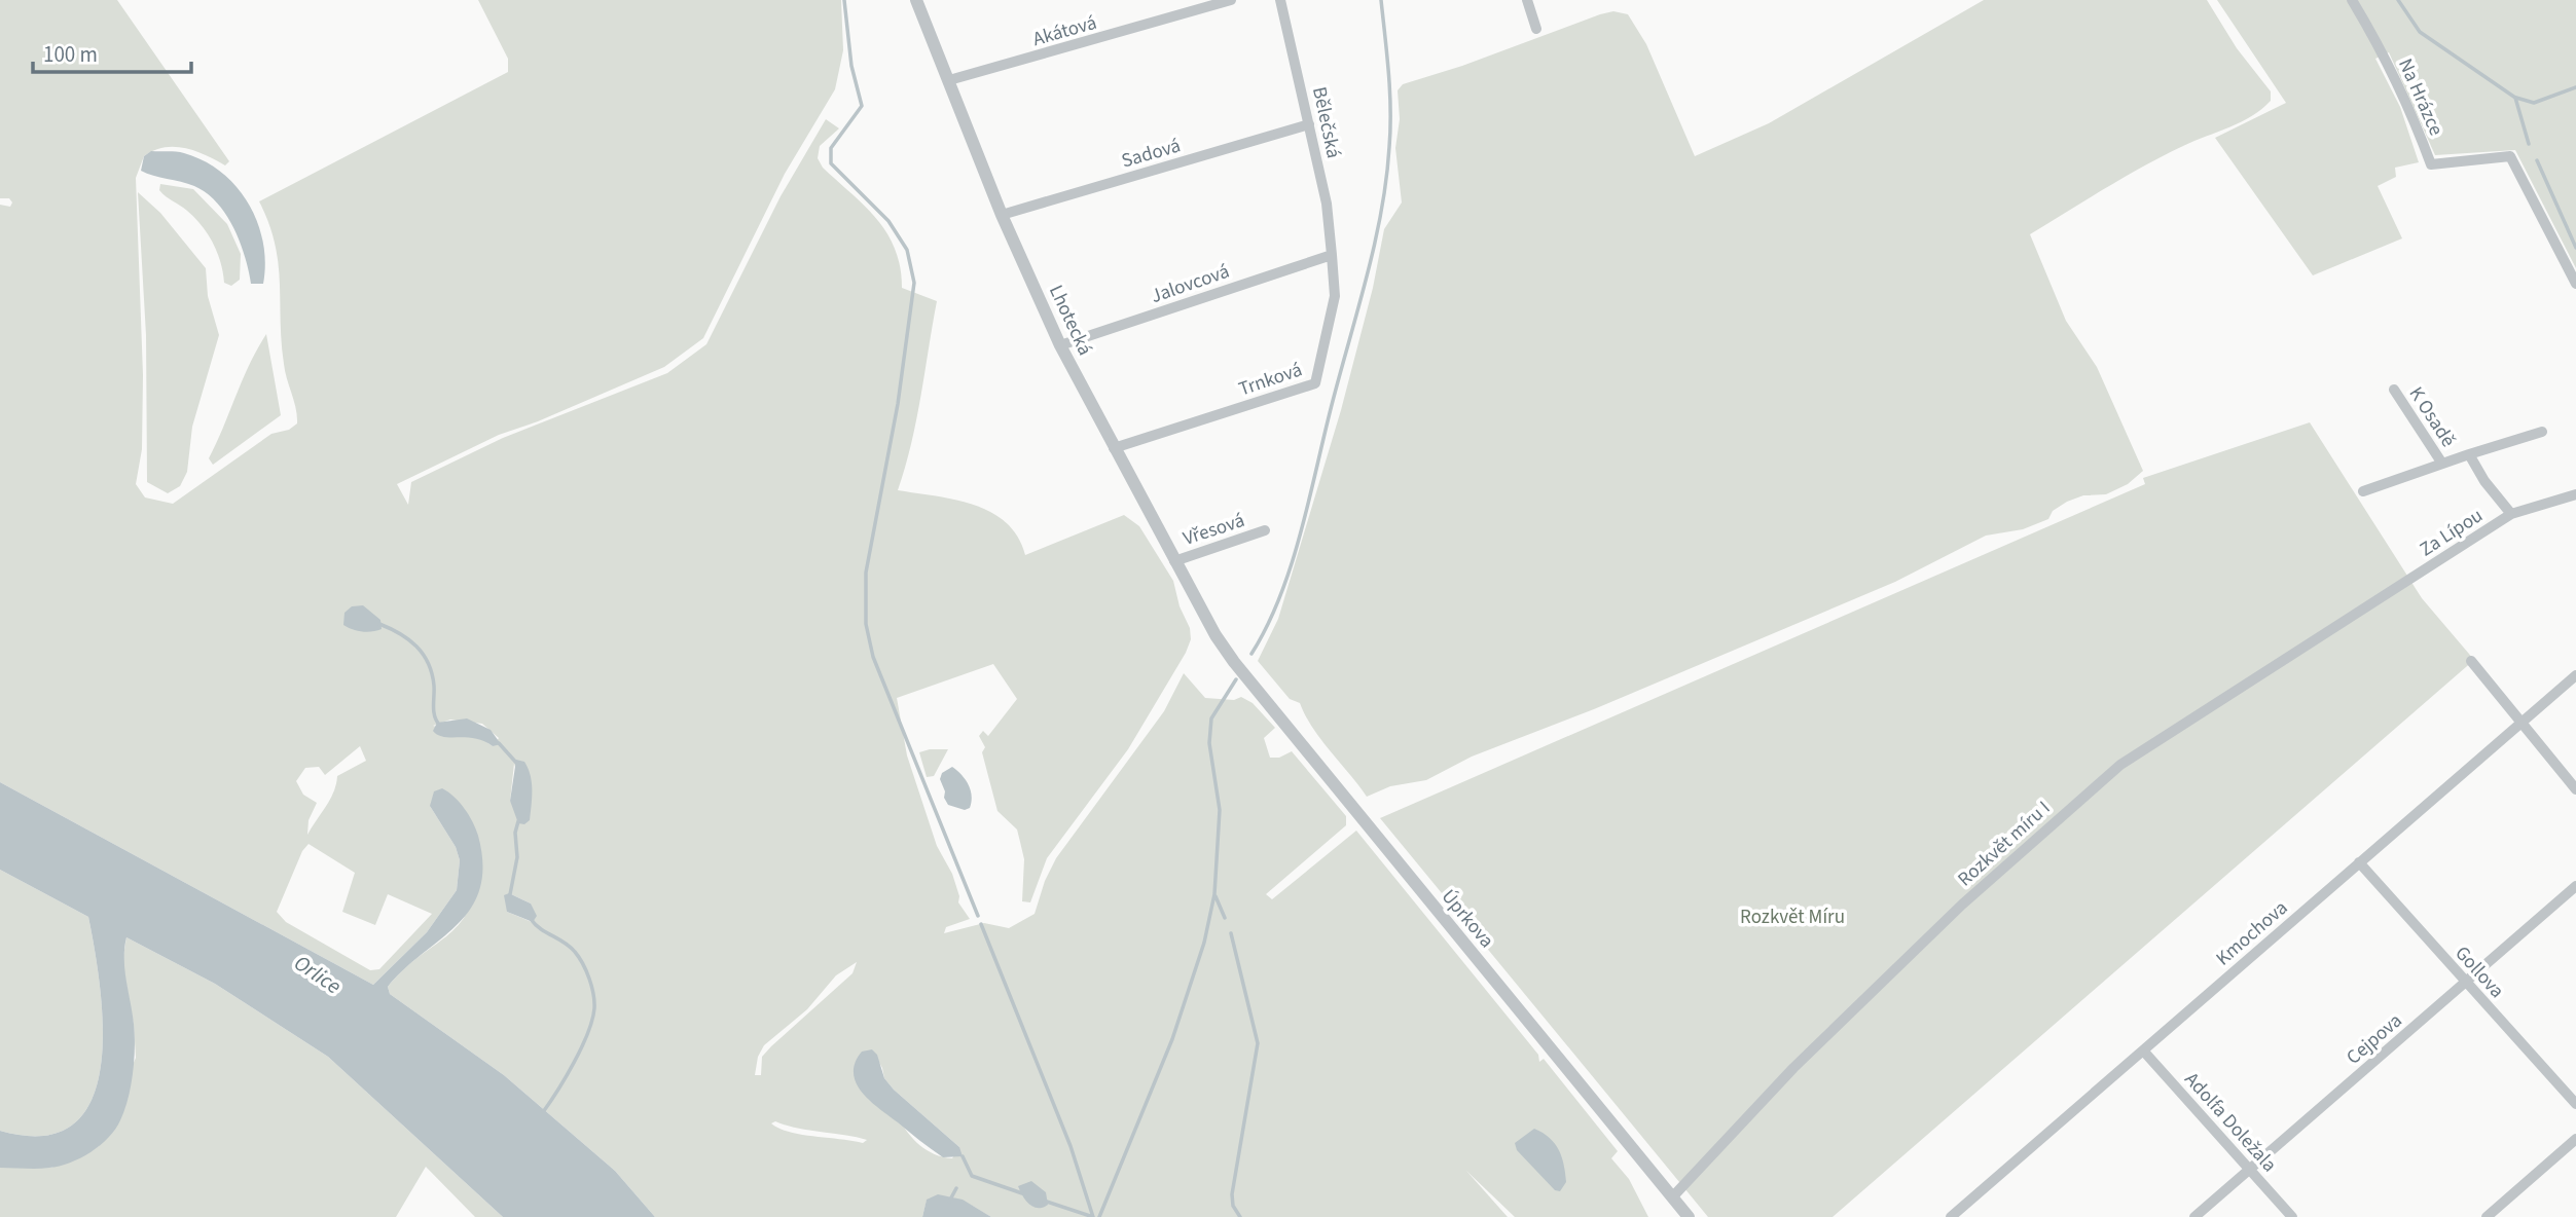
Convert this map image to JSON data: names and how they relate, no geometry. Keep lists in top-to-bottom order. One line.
{"streets":{"street":["Akátová","Na Hrázce","Bělečská","Sadová","Jalovcová","Lhotecká","Trnková","K Osadě","Vřesová","Za Lípou","Rozkvět míru I","Úprkova","Kmochova","Gollova","Cejpova","Adolfa Doležala"]},"crossings":[["Akátová","Lhotecká"],["Bělečská","Sadová"],["Bělečská","Jalovcová"],["Bělečská","Trnková"],["Sadová","Lhotecká"],["Jalovcová","Lhotecká"],["Jalovcová","Trnková"],["Lhotecká","Trnková"],["Lhotecká","Vřesová"],["Lhotecká","Úprkova"],["Za Lípou","Rozkvět míru I"],["Rozkvět míru I","Úprkova"],["Kmochova","Gollova"],["Kmochova","Adolfa Doležala"],["Gollova","Cejpova"],["Cejpova","Adolfa Doležala"]],"water":["Orlice"],"parks":["Rozkvět Míru"],"scale_bar":"100 m"}
